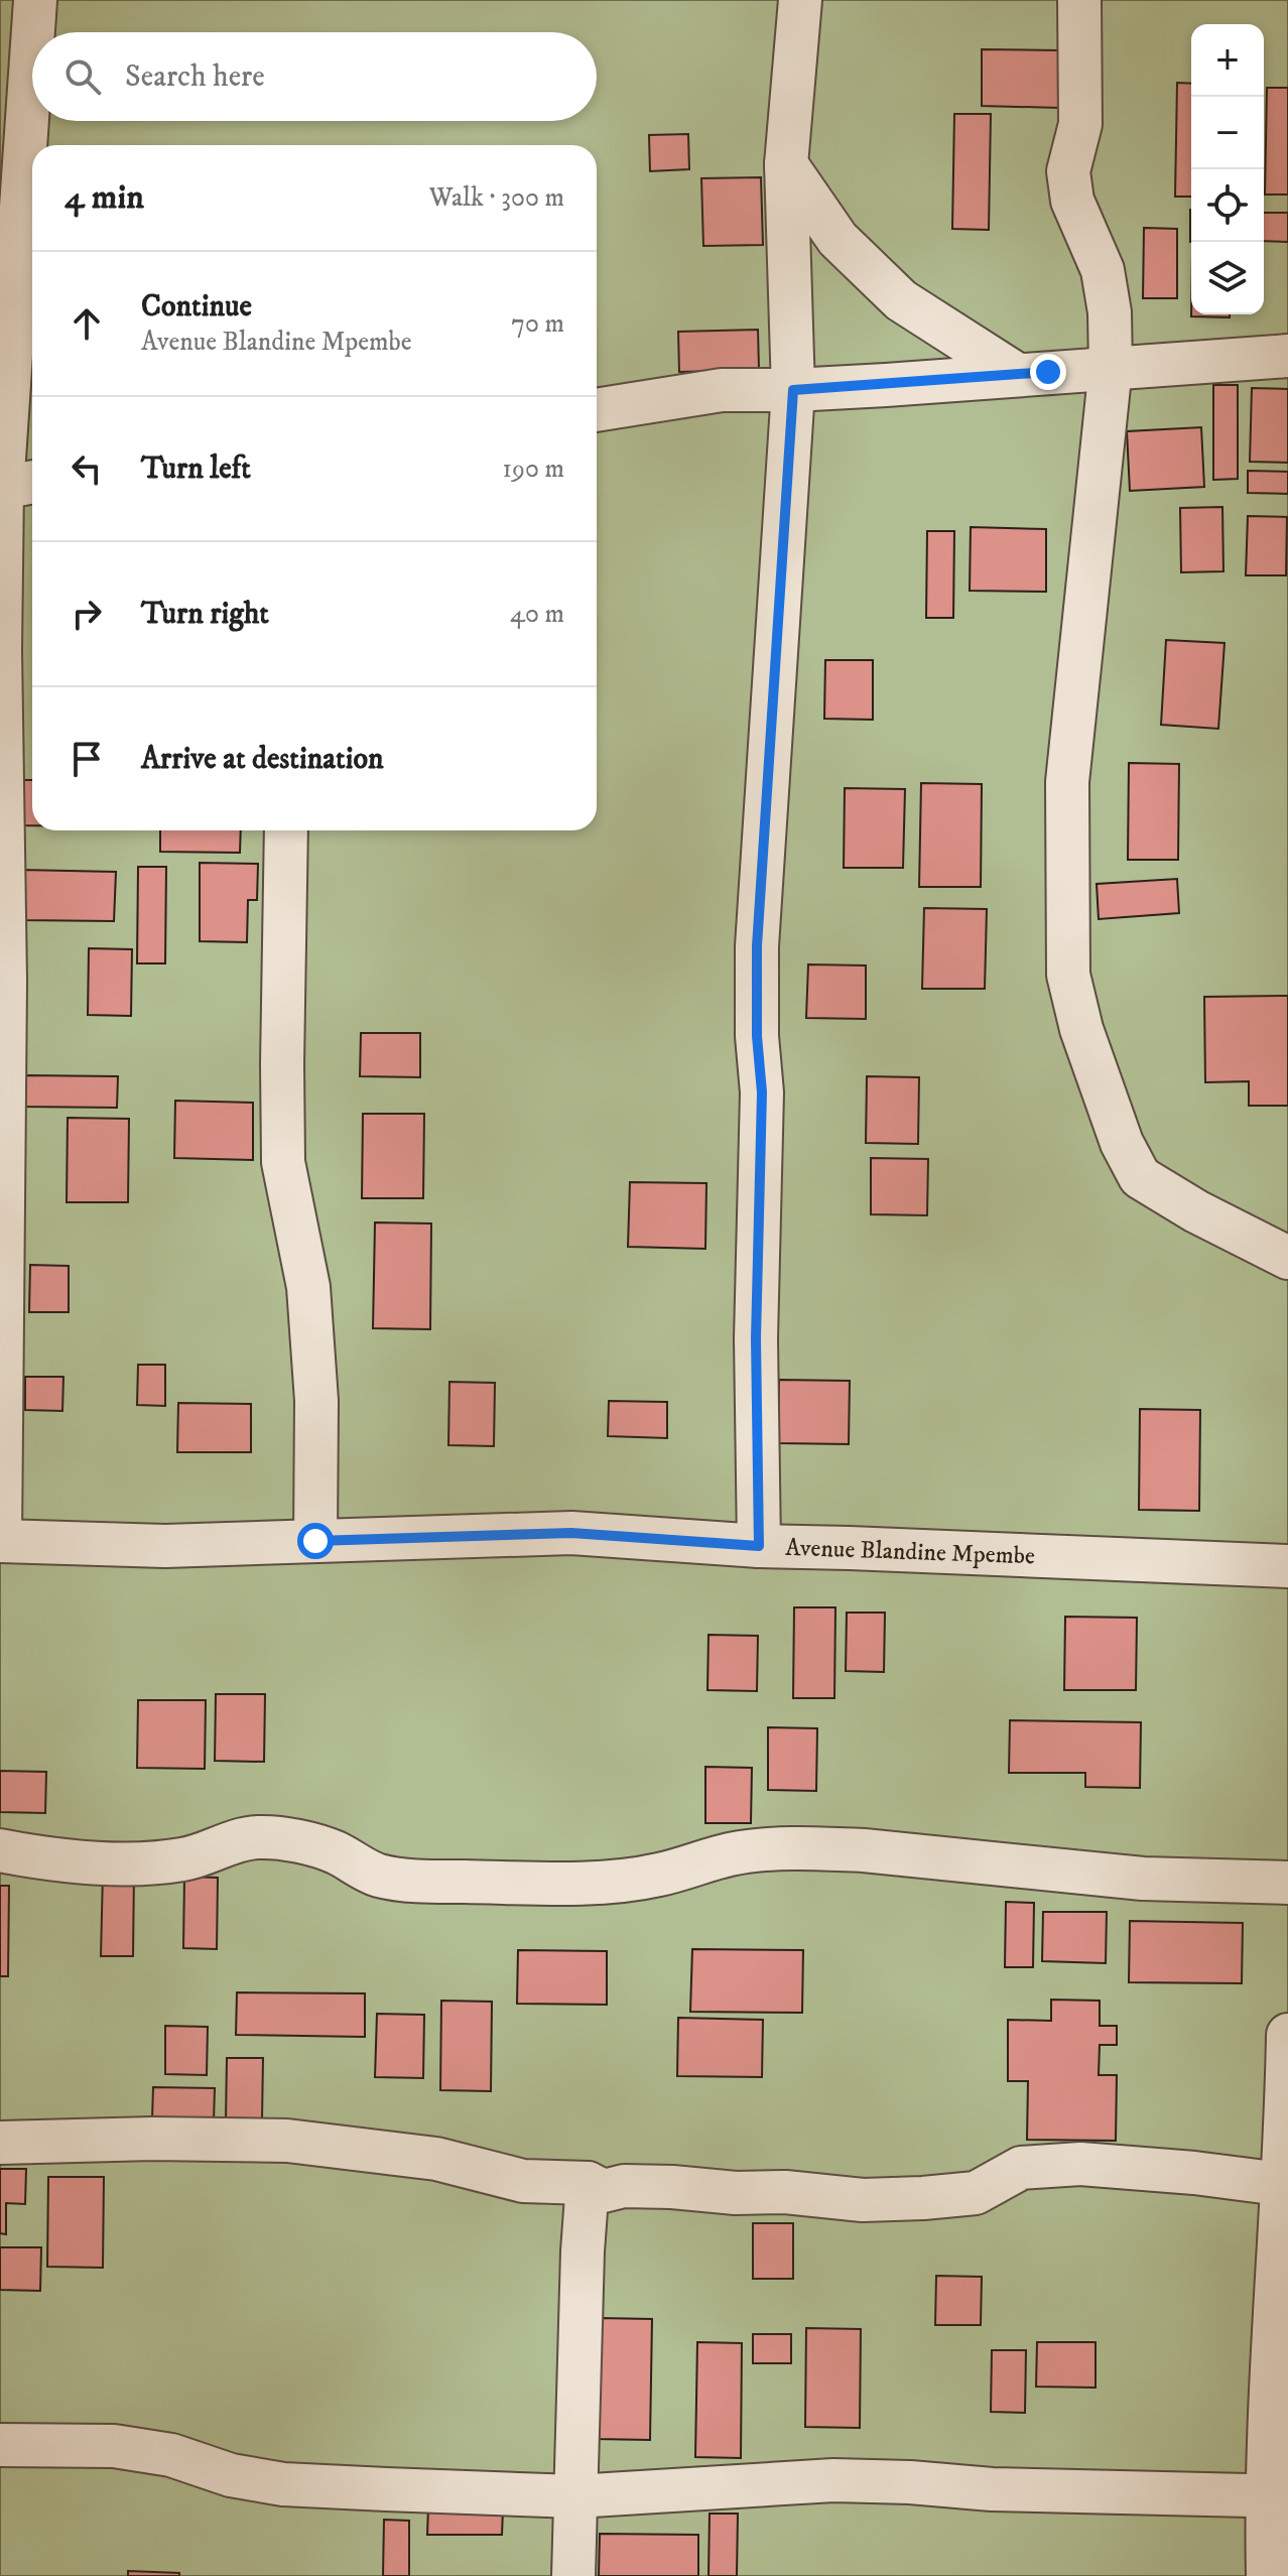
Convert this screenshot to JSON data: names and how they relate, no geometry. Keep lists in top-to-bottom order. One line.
{"streets":{"street":["Avenue Blandine Mpembe"]},"page":{"map_buttons":["+","−"],"search":"Search here","heading":["4 min","Walk · 300 m"],"list":[["Continue","Avenue Blandine Mpembe","70 m"],["Turn left","190 m"],["Turn right","40 m"],"Arrive at destination"]}}
